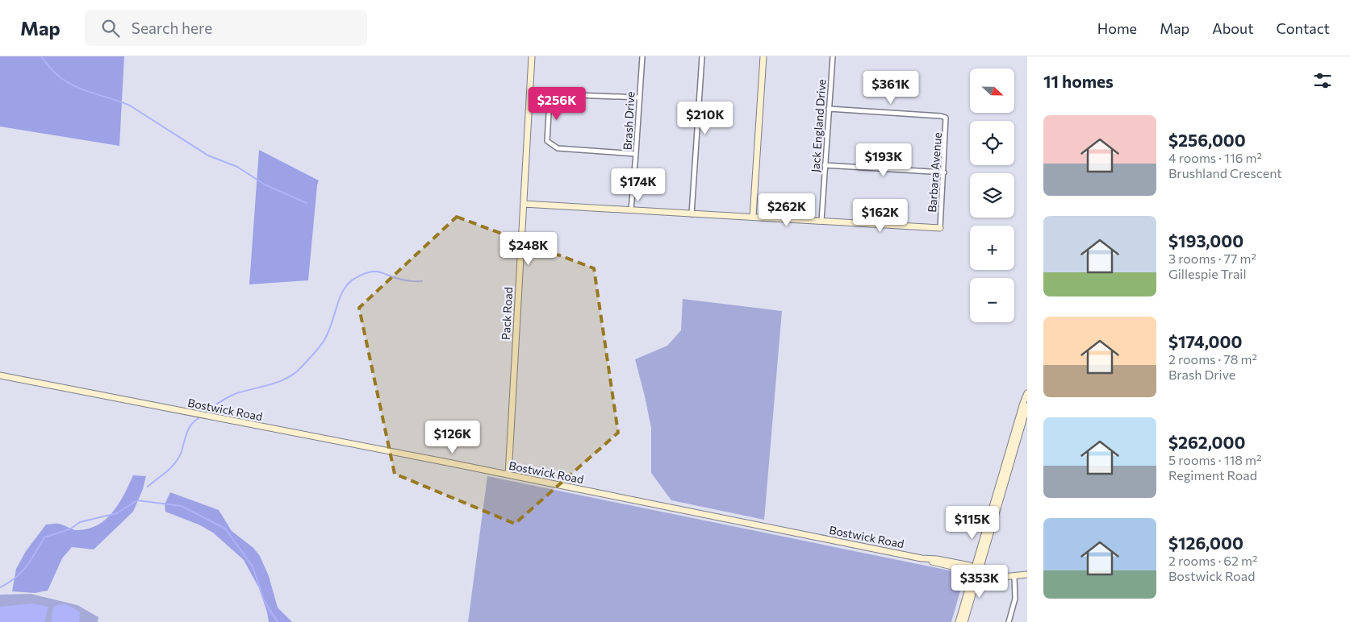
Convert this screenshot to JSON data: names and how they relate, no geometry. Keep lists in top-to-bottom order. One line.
{"streets":{"main road":["Pack Road","Bostwick Road"],"street":["Brash Drive","Jack England Drive","Barbara Avenue"]},"crossings":[["Jack England Drive","Barbara Avenue"],["Pack Road","Bostwick Road"]],"north":"right","page":{"header":"Map","search":"Search here","nav":["Home","Map","About","Contact"],"heading":"11 homes","map_buttons":["+","−"],"price":["$361K","$256K","$210K","$193K","$174K","$262K","$162K","$248K","$126K","$115K","$353K"],"list":[{"name":"$256,000","note":"4 rooms · 116 m² · Brushland Crescent"},{"name":"$193,000","note":"3 rooms · 77 m² · Gillespie Trail"},{"name":"$174,000","note":"2 rooms · 78 m² · Brash Drive"},{"name":"$262,000","note":"5 rooms · 118 m² · Regiment Road"},{"name":"$126,000","note":"2 rooms · 62 m² · Bostwick Road"}]}}
